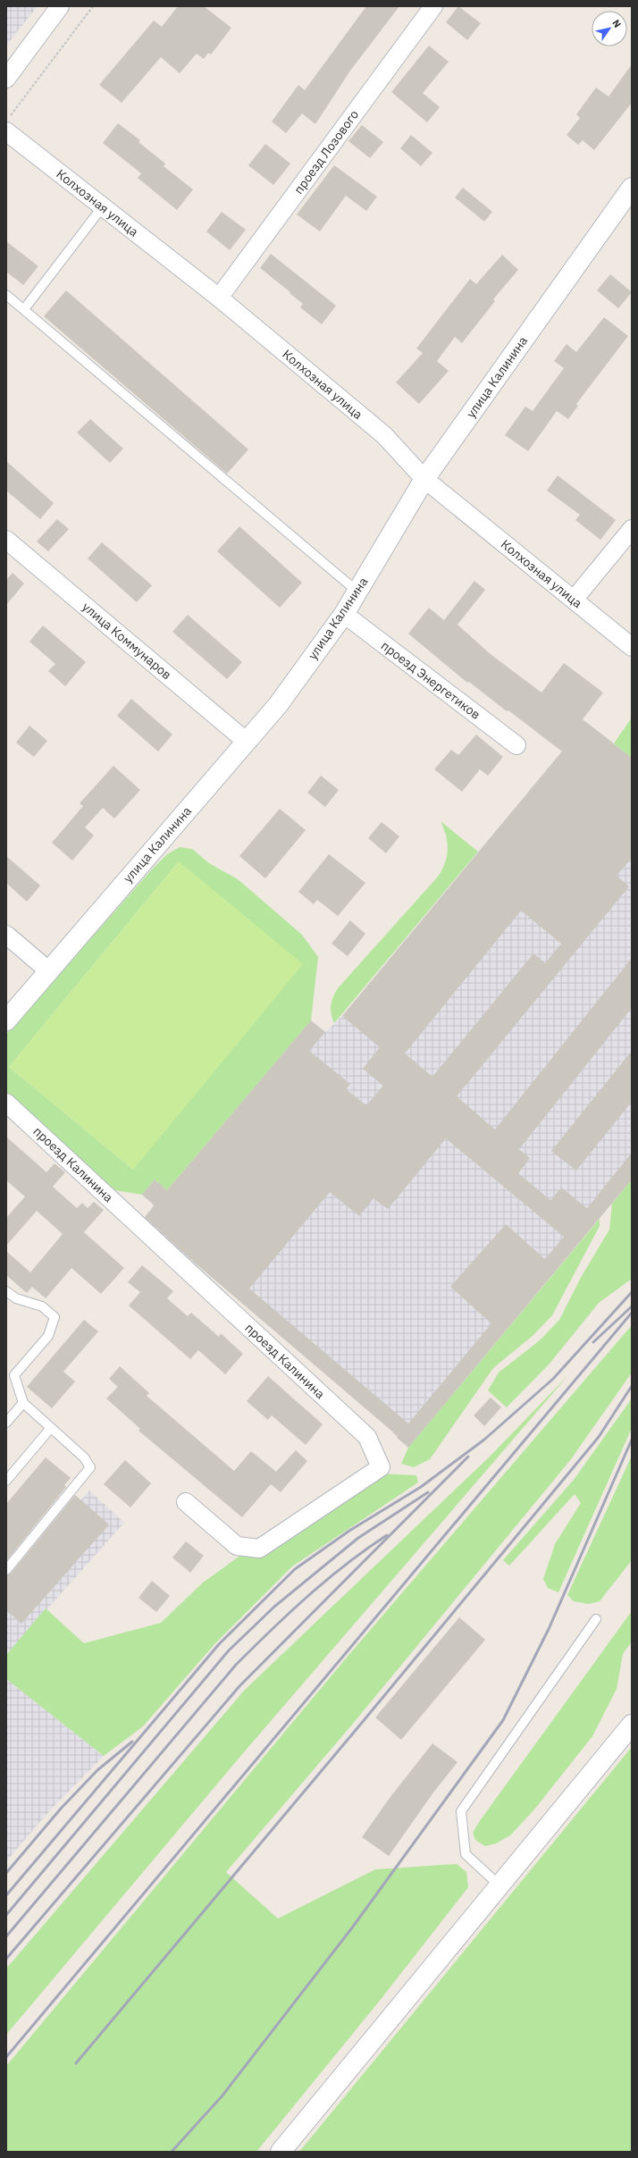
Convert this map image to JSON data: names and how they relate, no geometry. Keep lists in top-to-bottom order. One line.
{"streets":{"street":["проезд Лозового","Колхозная улица","улица Калинина","улица Коммунаров","проезд Энергетиков","проезд Калинина"]},"crossings":[["проезд Лозового","Колхозная улица"],["Колхозная улица","улица Калинина"],["улица Калинина","улица Коммунаров"],["улица Калинина","проезд Энергетиков"]],"north":"top right"}
